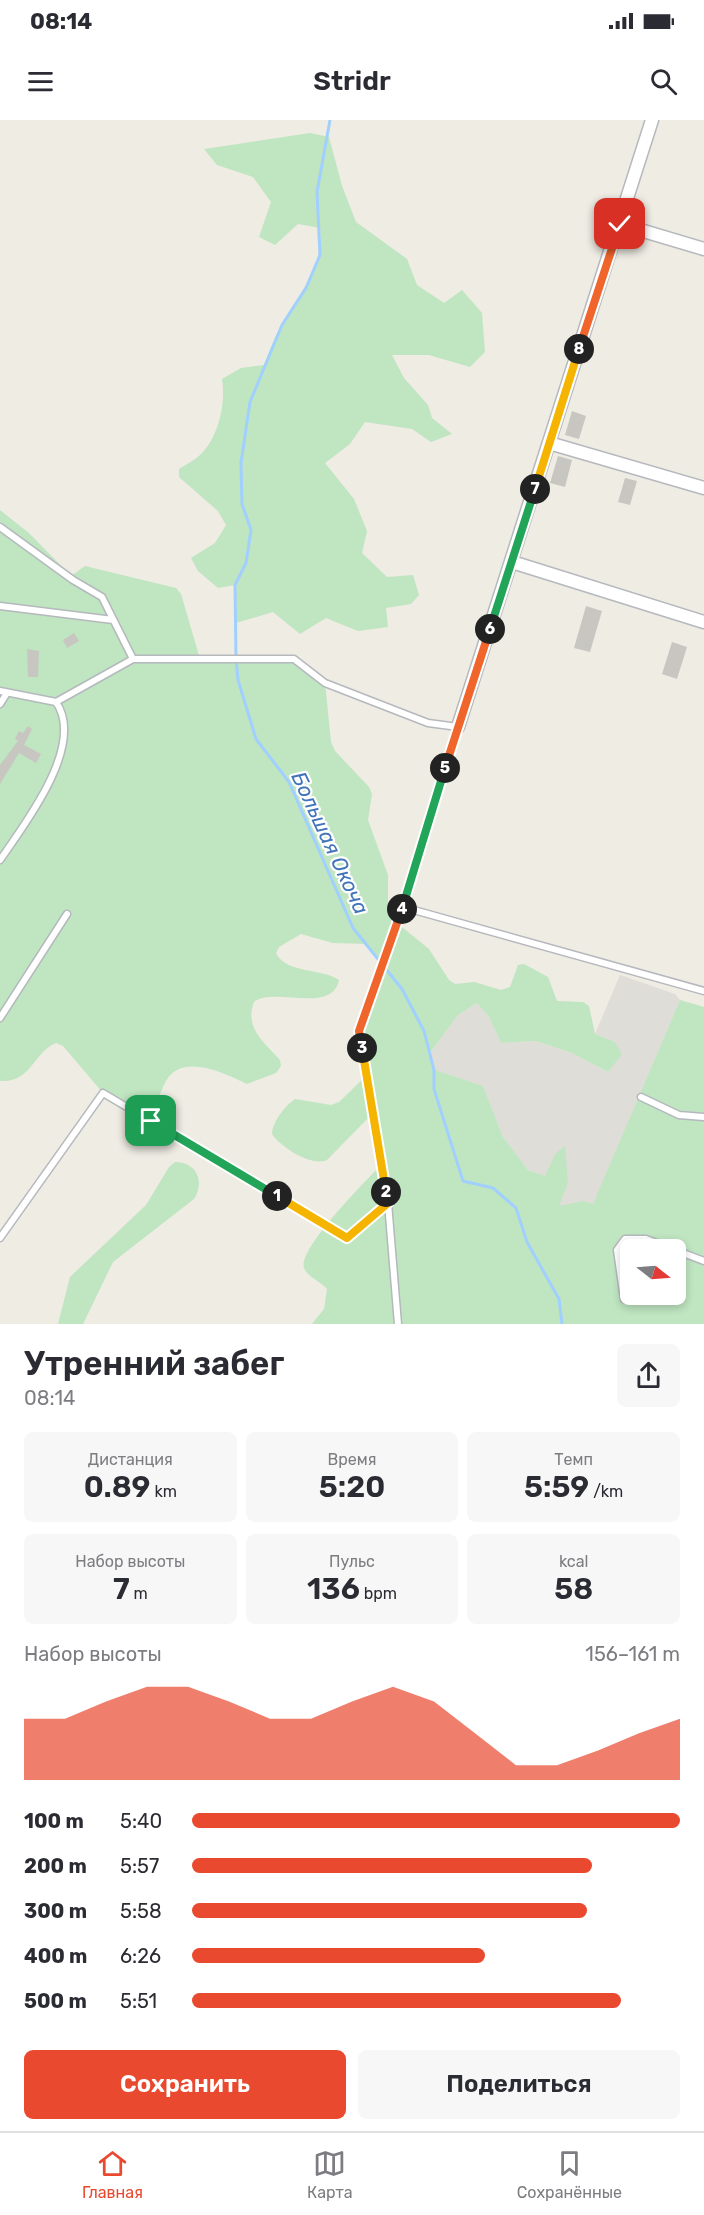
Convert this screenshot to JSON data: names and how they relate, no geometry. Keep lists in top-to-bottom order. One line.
{"water":["Большая Окоча"],"north":"right","page":{"status":"08:14","header":"Stridr","pins":["8","7","6","5","4","3","2","1"],"heading":["Утренний забег","08:14"],"stats":[["Дистанция","0.89 km"],["Время","5:20"],["Темп","5:59 /km"],["Набор высоты","7 m"],["Пульс","136 bpm"],["kcal","58"]],"chart":["Набор высоты","156–161 m"],"list":[{"name":"100 m","note":"5:40"},{"name":"200 m","note":"5:57"},{"name":"300 m","note":"5:58"},{"name":"400 m","note":"6:26"},{"name":"500 m","note":"5:51"}],"buttons":["Сохранить","Поделиться"],"tabs":["Главная","Карта","Сохранённые"]}}
